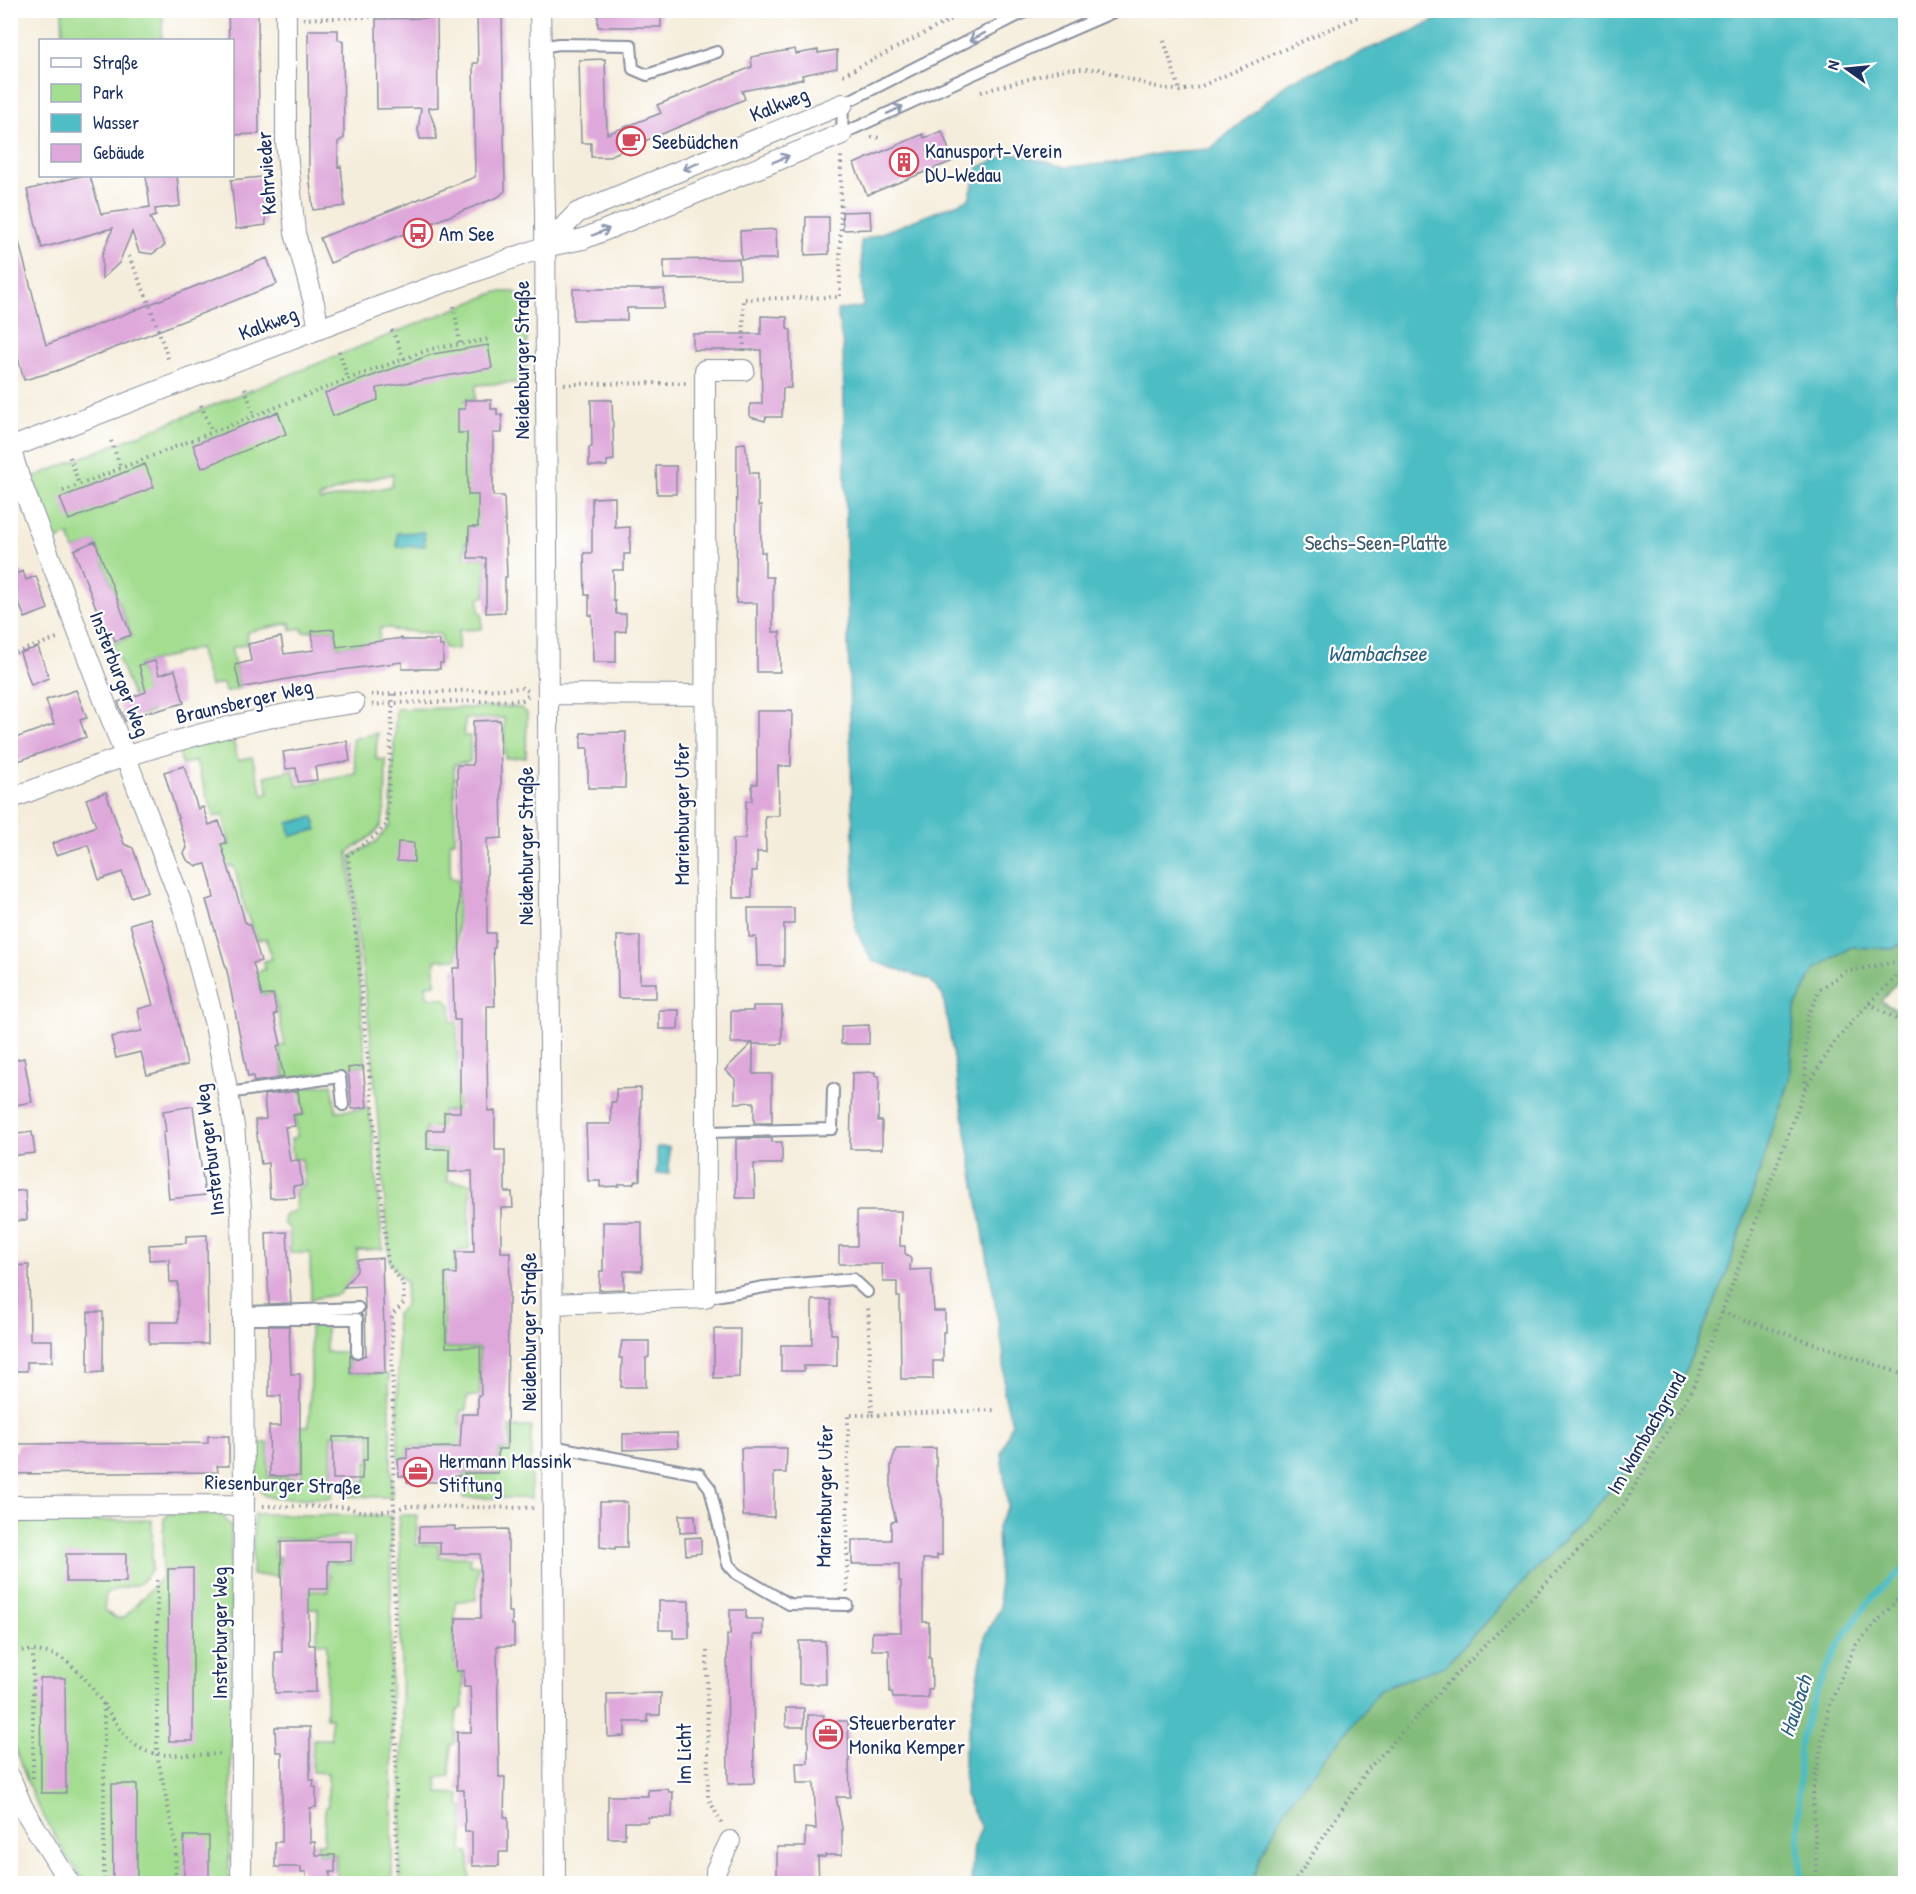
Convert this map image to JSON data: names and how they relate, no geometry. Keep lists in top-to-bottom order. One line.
{"streets":{"street":["Kalkweg","Kehrwieder","Neidenburger Straße","Insterburger Weg","Braunsberger Weg","Marienburger Ufer","Riesenburger Straße"],"path":["Im Wambachgrund","Im Licht"]},"crossings":[["Kalkweg","Kehrwieder"],["Kalkweg","Neidenburger Straße"],["Kalkweg","Insterburger Weg"],["Neidenburger Straße","Riesenburger Straße"],["Insterburger Weg","Braunsberger Weg"],["Insterburger Weg","Riesenburger Straße"]],"water":["Wambachsee","Haubach"],"parks":["Sechs-Seen-Platte"],"places":{"cafe":["Seebüdchen"],"building":["Kanusport-Verein DU-Wedau"],"bus stop":["Am See"],"office":["Hermann Massink Stiftung","Steuerberater Monika Kemper"]},"legend":["Straße","Park","Wasser","Gebäude"],"north":"left"}
